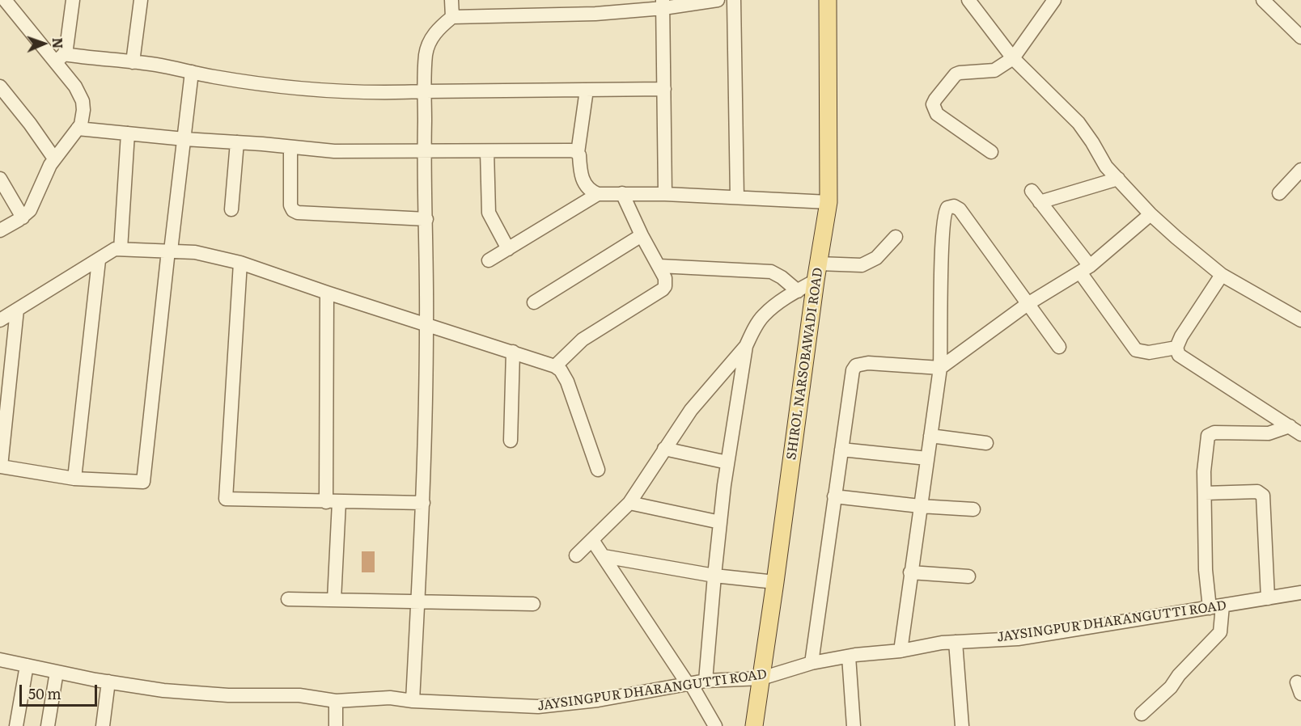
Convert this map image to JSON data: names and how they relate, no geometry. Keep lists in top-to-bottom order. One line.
{"streets":{"main road":["SHIROL NARSOBAWADI ROAD"],"street":["JAYSINGPUR DHARANGUTTI ROAD"]},"crossings":[["SHIROL NARSOBAWADI ROAD","JAYSINGPUR DHARANGUTTI ROAD"]],"scale_bar":"50 m","north":"right"}
